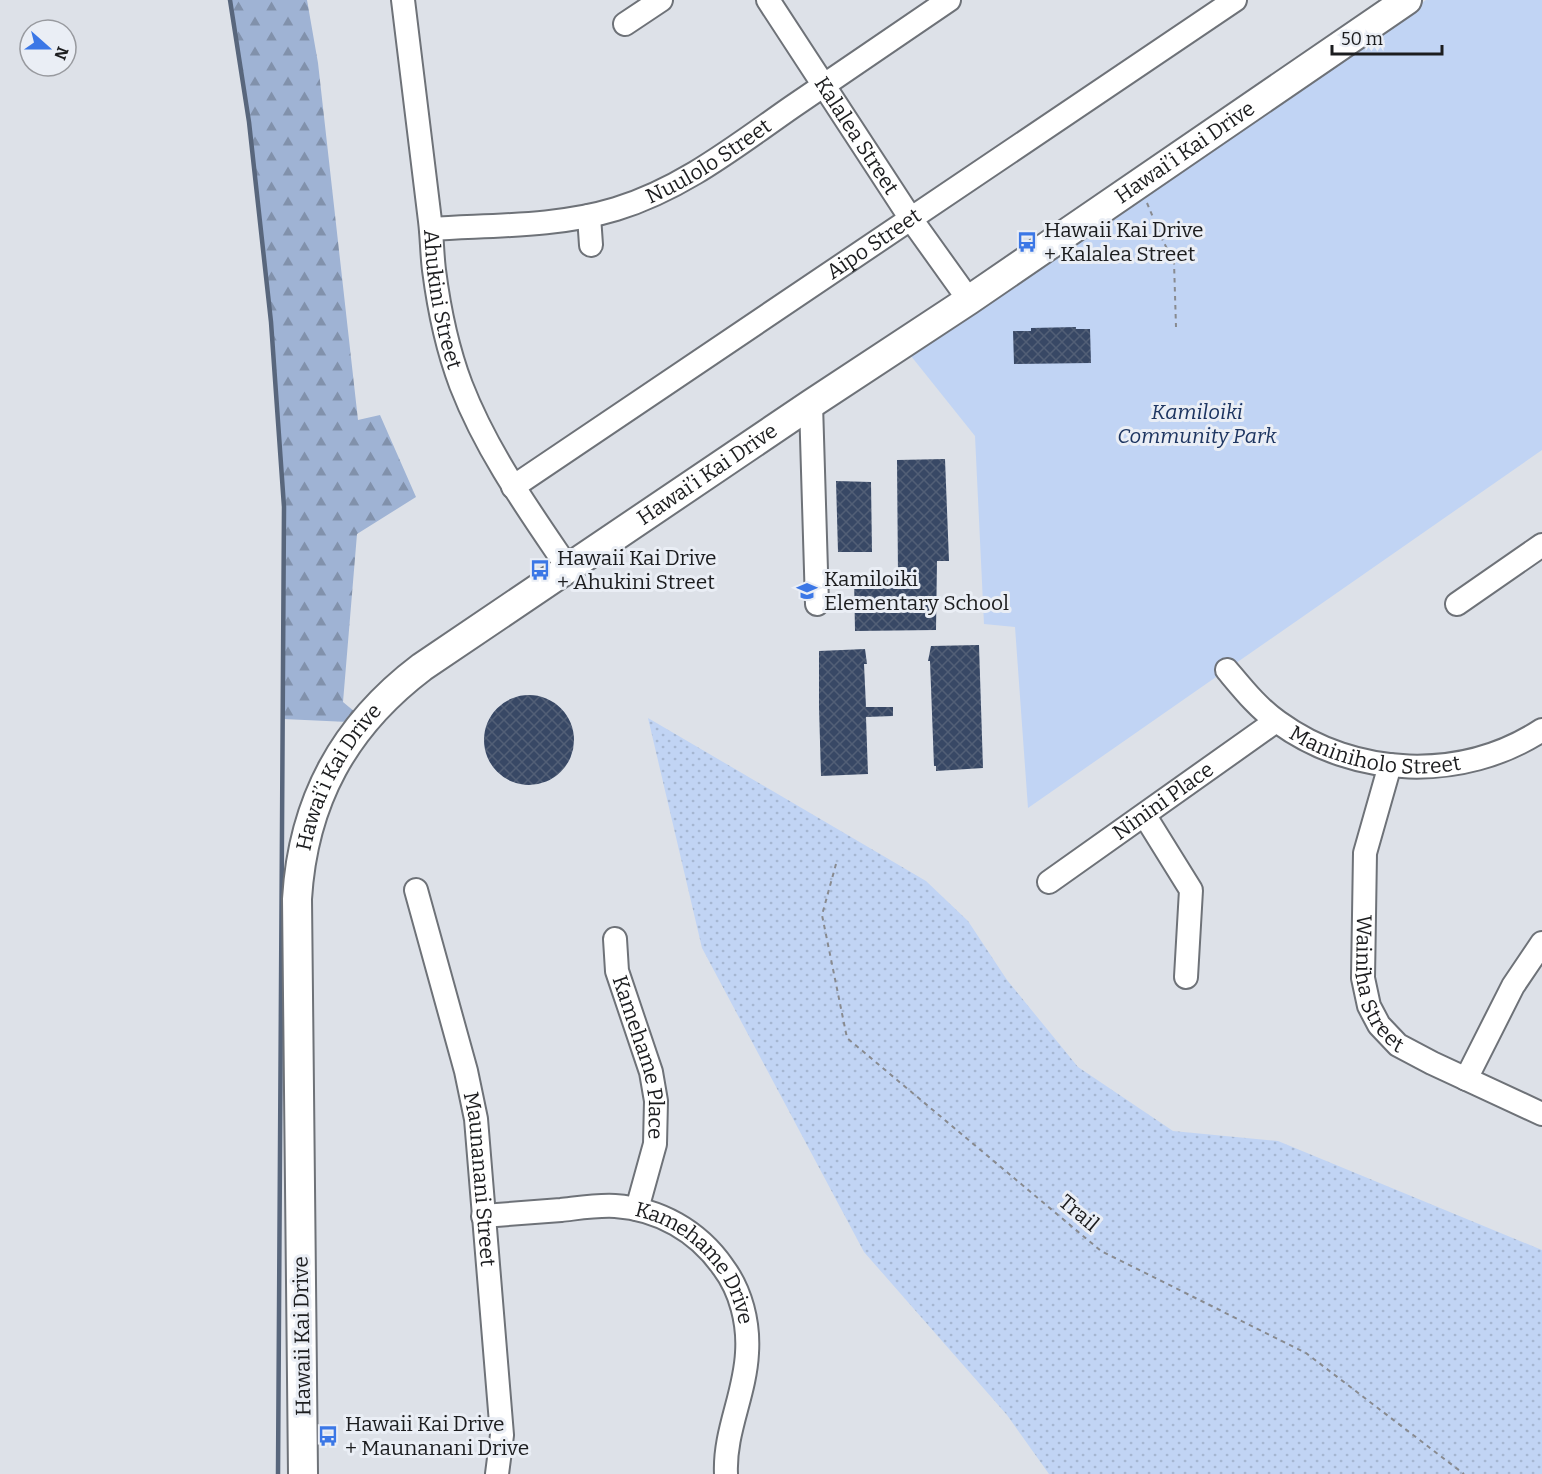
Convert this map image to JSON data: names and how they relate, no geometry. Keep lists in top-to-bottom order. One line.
{"streets":{"main road":["Hawai’i Kai Drive","Hawaii Kai Drive"],"street":["Kalalea Street","Nuulolo Street","Aipo Street","Ahukini Street","Maniniholo Street","Ninini Place","Wainiha Street","Kamehame Place","Maunanani Street","Kamehame Drive"],"path":["Trail"]},"crossings":[["Kalalea Street","Hawai’i Kai Drive"],["Kalalea Street","Nuulolo Street"],["Kalalea Street","Aipo Street"],["Hawai’i Kai Drive","Ahukini Street"],["Hawai’i Kai Drive","Hawaii Kai Drive"],["Nuulolo Street","Ahukini Street"],["Aipo Street","Ahukini Street"],["Maniniholo Street","Ninini Place"],["Maniniholo Street","Wainiha Street"],["Kamehame Place","Kamehame Drive"],["Maunanani Street","Kamehame Drive"]],"parks":["Kamiloiki Community Park"],"places":{"bus stop":["Hawaii Kai Drive + Kalalea Street","Hawaii Kai Drive + Ahukini Street","Hawaii Kai Drive + Maunanani Drive"],"school or university":["Kamiloiki Elementary School"]},"scale_bar":"50 m","north":"right"}
